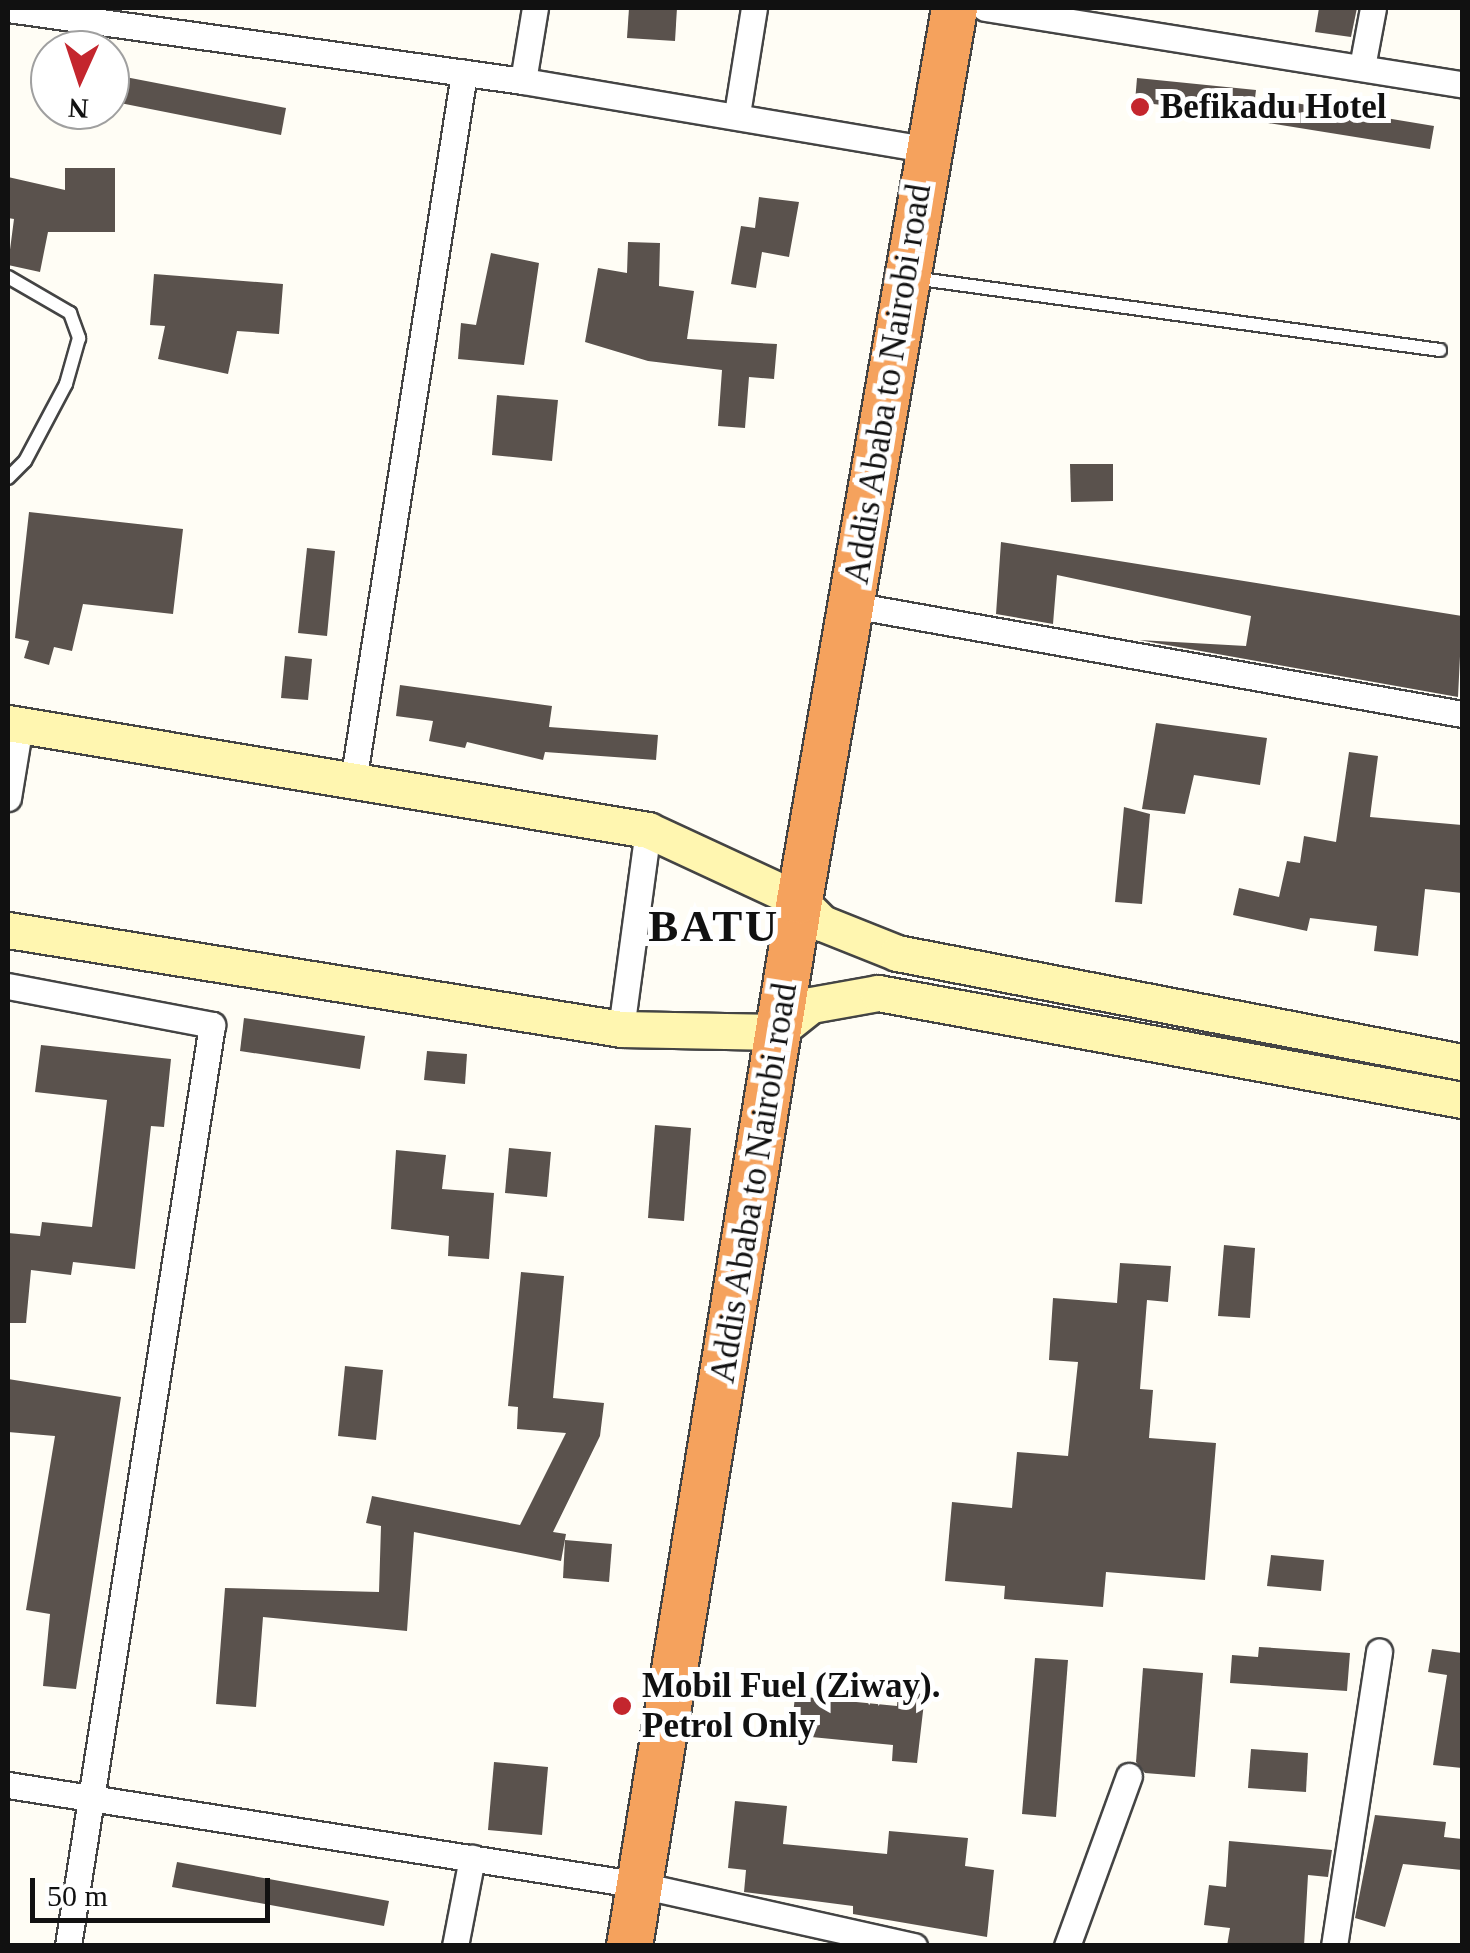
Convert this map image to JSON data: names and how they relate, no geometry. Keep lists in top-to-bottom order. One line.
{"streets":{"highway":["Addis Ababa to Nairobi road"]},"districts":["BATU"],"places":["Befikadu Hotel","Mobil Fuel (Ziway). Petrol Only"],"scale_bar":"50 m","north":"bottom"}
